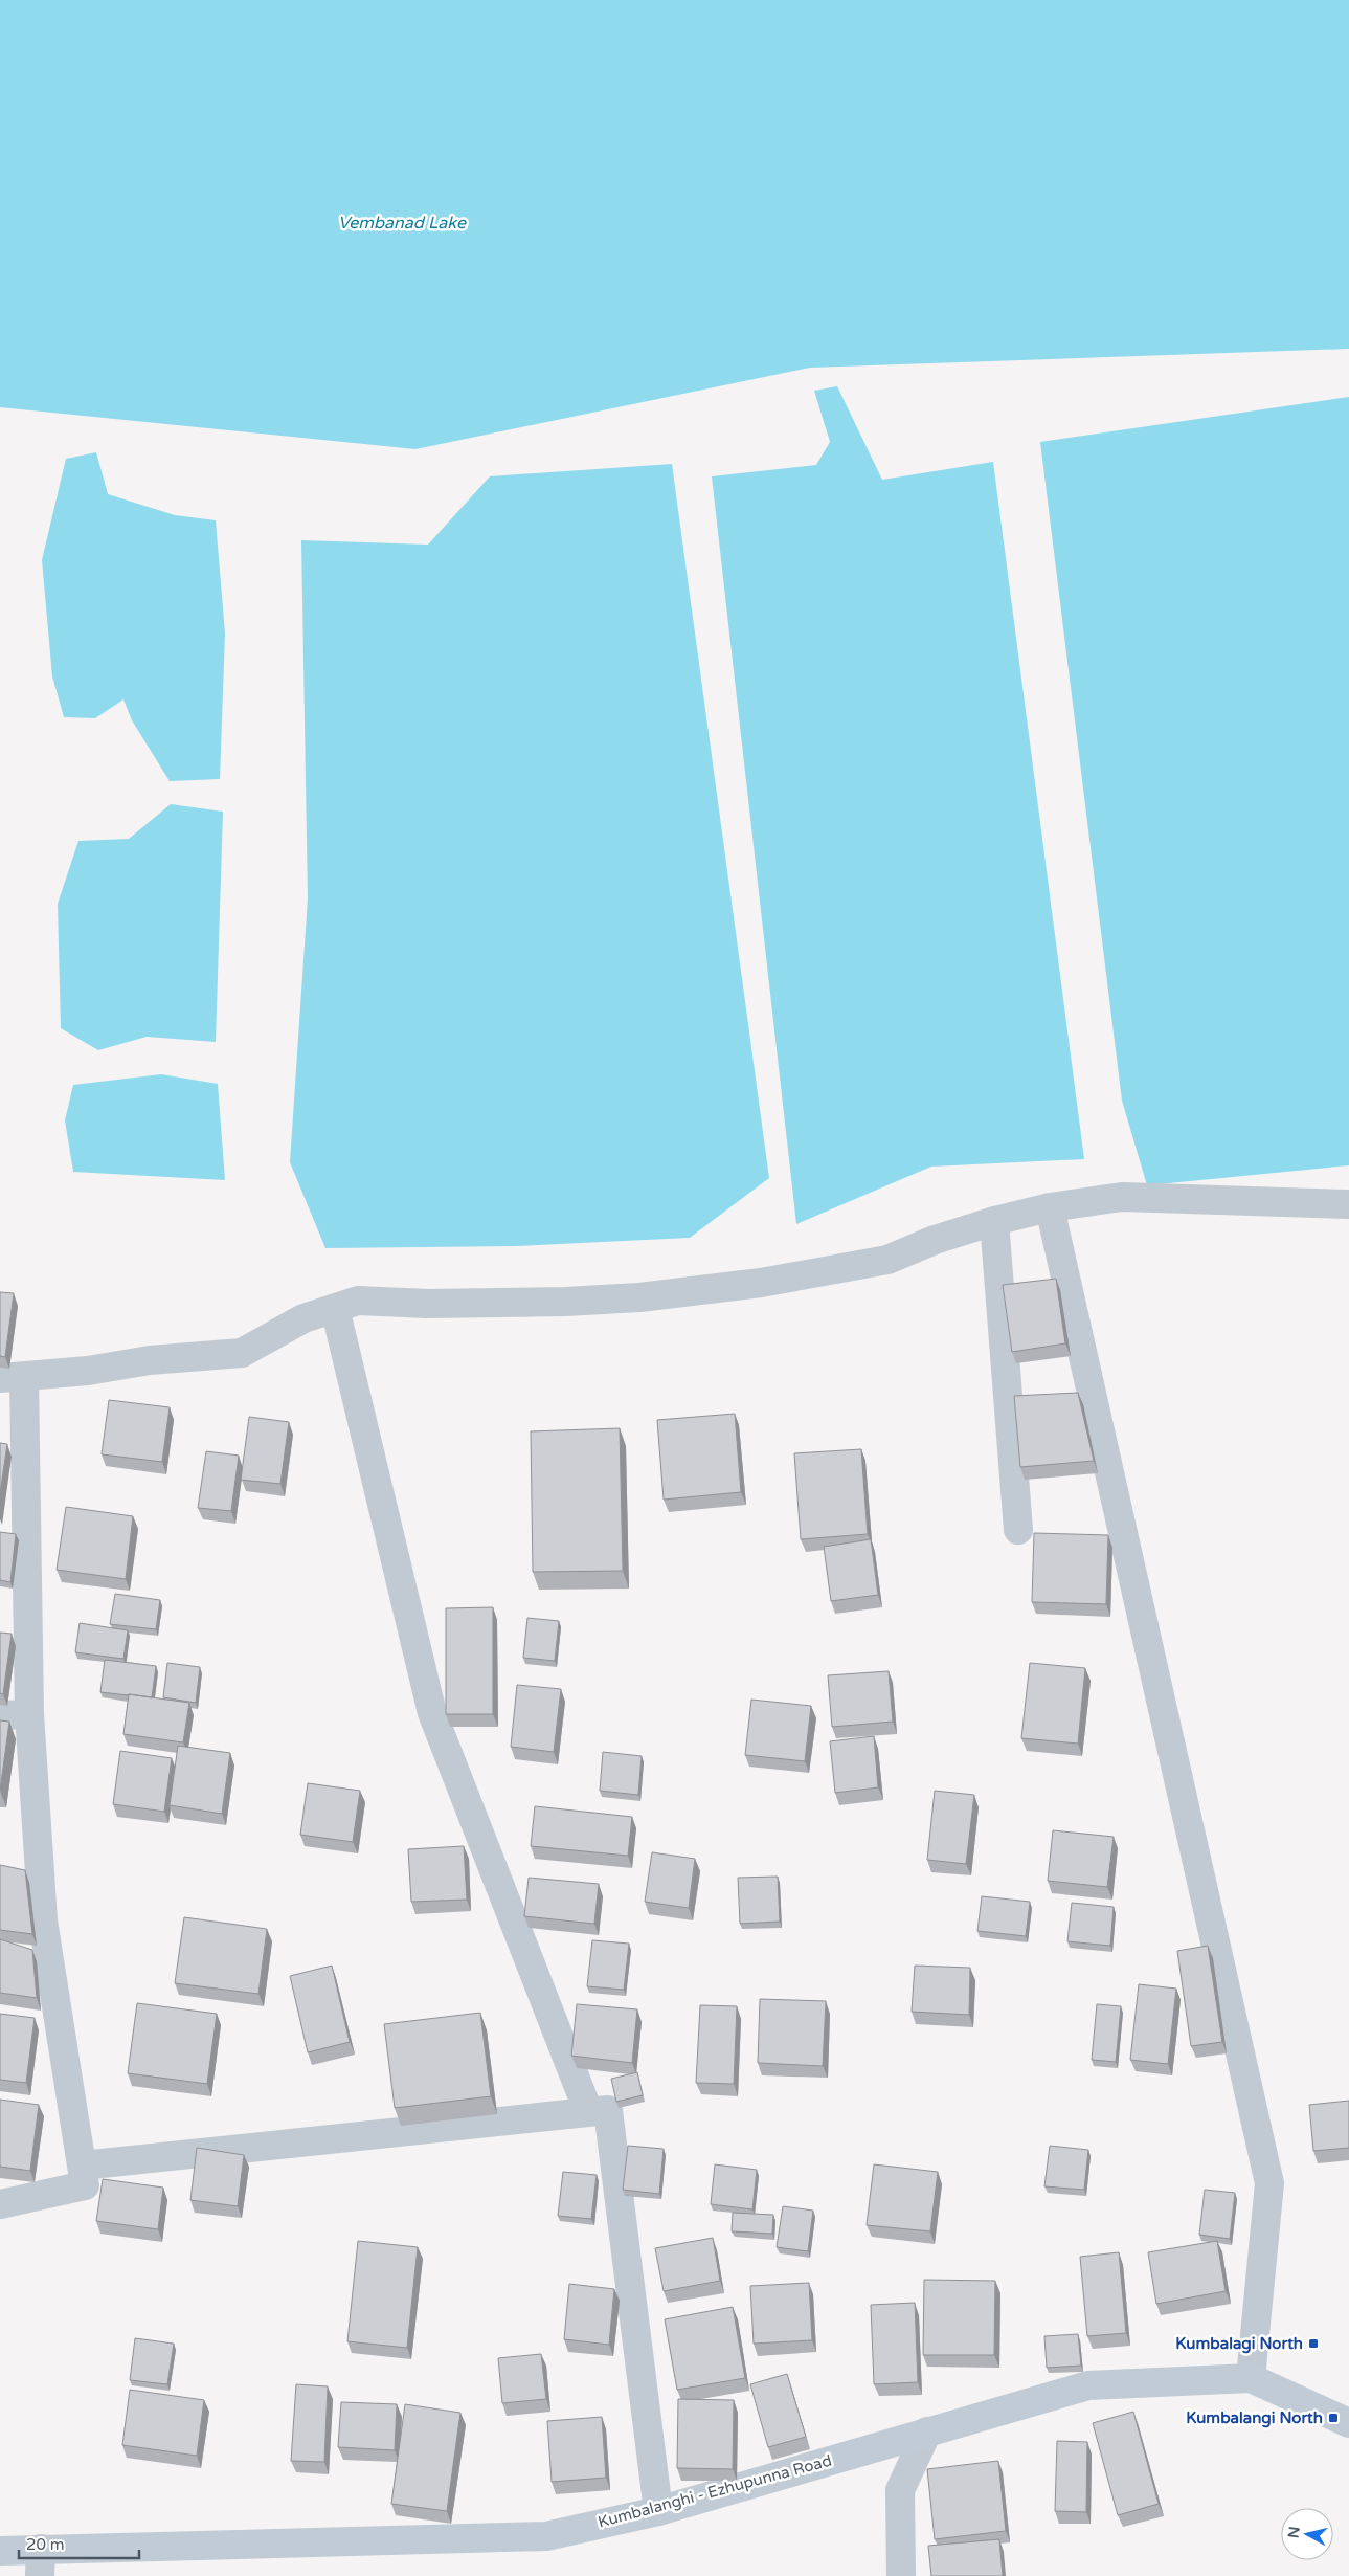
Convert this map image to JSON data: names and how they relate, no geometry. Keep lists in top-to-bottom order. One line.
{"streets":{"main road":["Kumbalanghi - Ezhupunna Road"]},"water":["Vembanad Lake"],"places":{"transit":["Kumbalagi North","Kumbalangi North"]},"scale_bar":"20 m","north":"left"}
